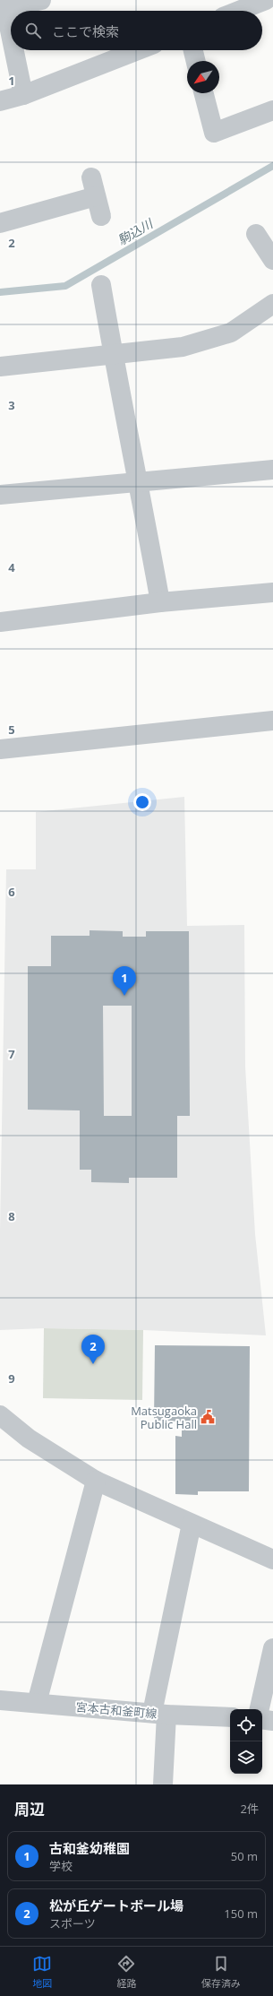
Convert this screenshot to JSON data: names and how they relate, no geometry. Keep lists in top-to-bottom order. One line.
{"streets":{"street":["宮本古和釜町線"]},"water":["駒込川"],"places":{"public building":["Matsugaoka Public Hall"]},"north":"bottom left","page":{"search":"ここで検索","pins":["1","2"],"heading":["周辺","2件"],"list":[{"mark":"1","name":"古和釜幼稚園","note":"学校","value":"50 m"},{"mark":"2","name":"松が丘ゲートボール場","note":"スポーツ","value":"150 m"}],"nav":["地図","経路","保存済み"]},"grid":{"rows":["1","2","3","4","5","6","7","8","9"]}}
